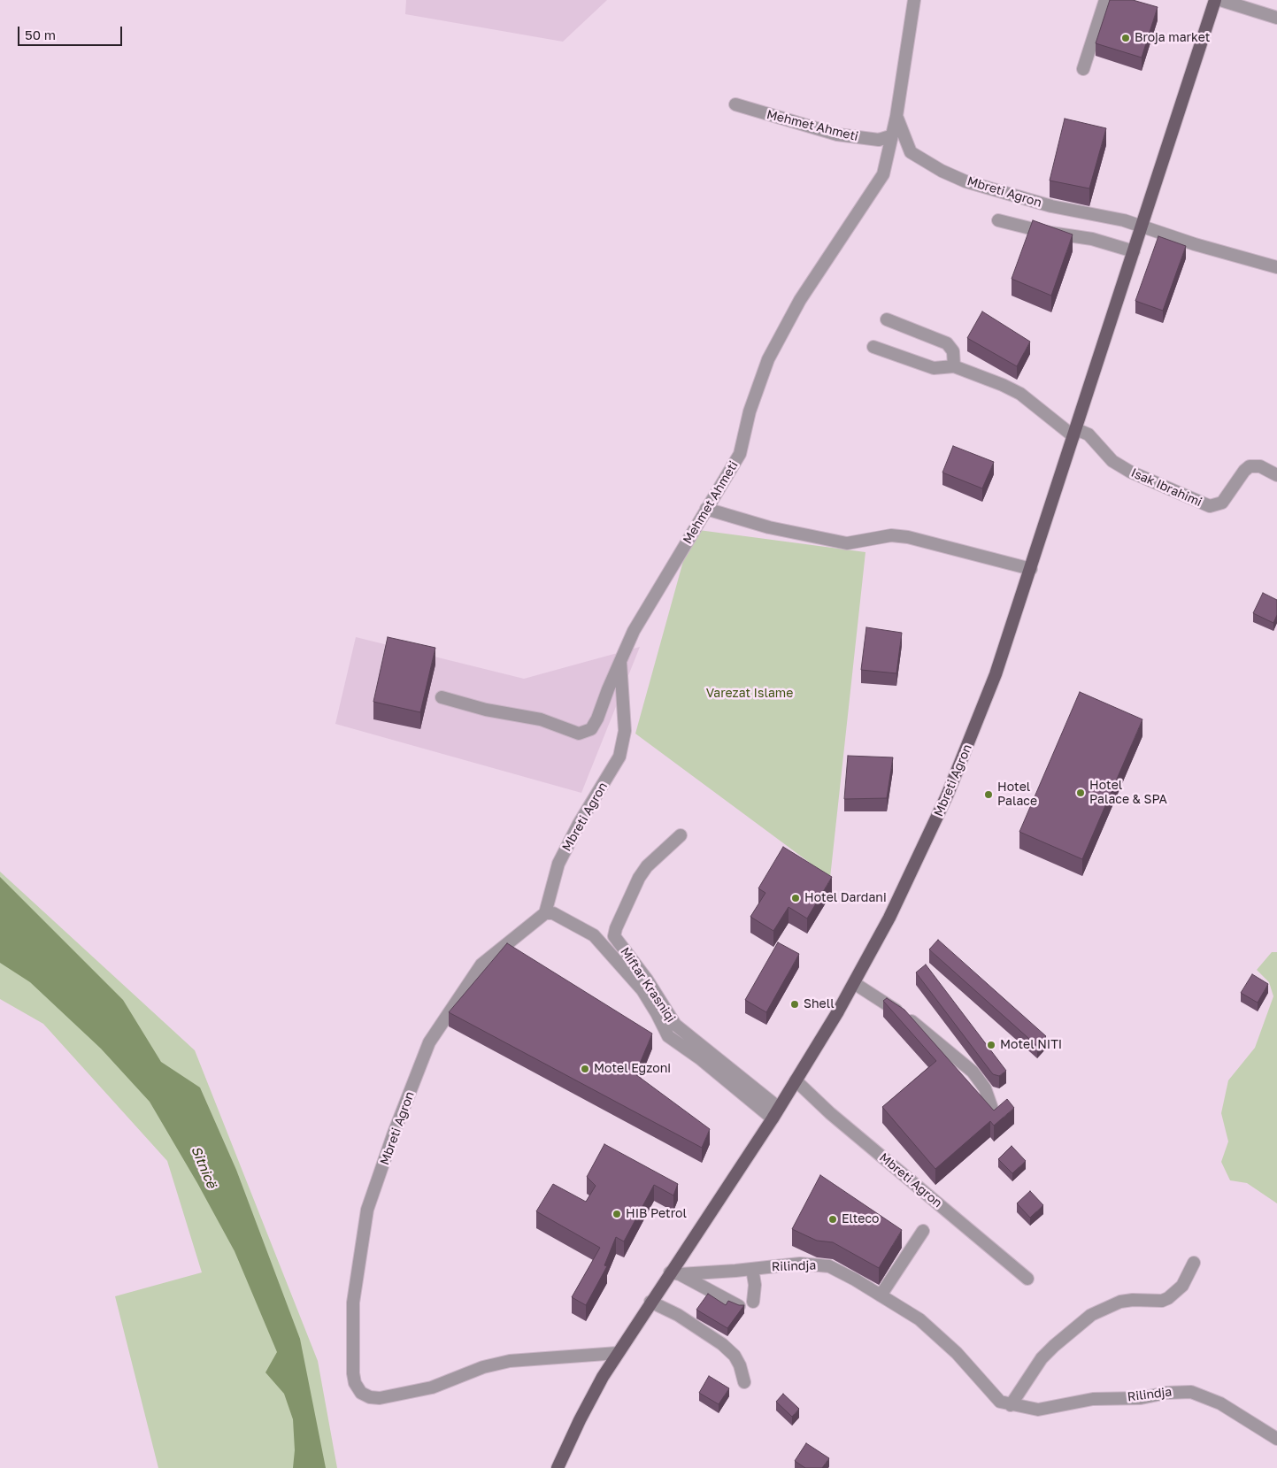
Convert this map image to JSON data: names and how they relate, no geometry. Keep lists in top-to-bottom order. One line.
{"streets":{"main road":["Mbreti Agron"],"street":["Mehmet Ahmeti","Isak Ibrahimi","Miftar Krasniqi","Rilindja"]},"crossings":[["Mehmet Ahmeti","Mbreti Agron"],["Mbreti Agron","Isak Ibrahimi"],["Mbreti Agron","Miftar Krasniqi"],["Mbreti Agron","Rilindja"]],"water":["Sitnicë"],"parks":["Varezat Islame"],"places":["Broja market","Hotel Palace & SPA","Hotel Palace","Hotel Dardani","Shell","Motel NITI","Motel Egzoni","HIB Petrol","Elteco"],"scale_bar":"50 m"}
